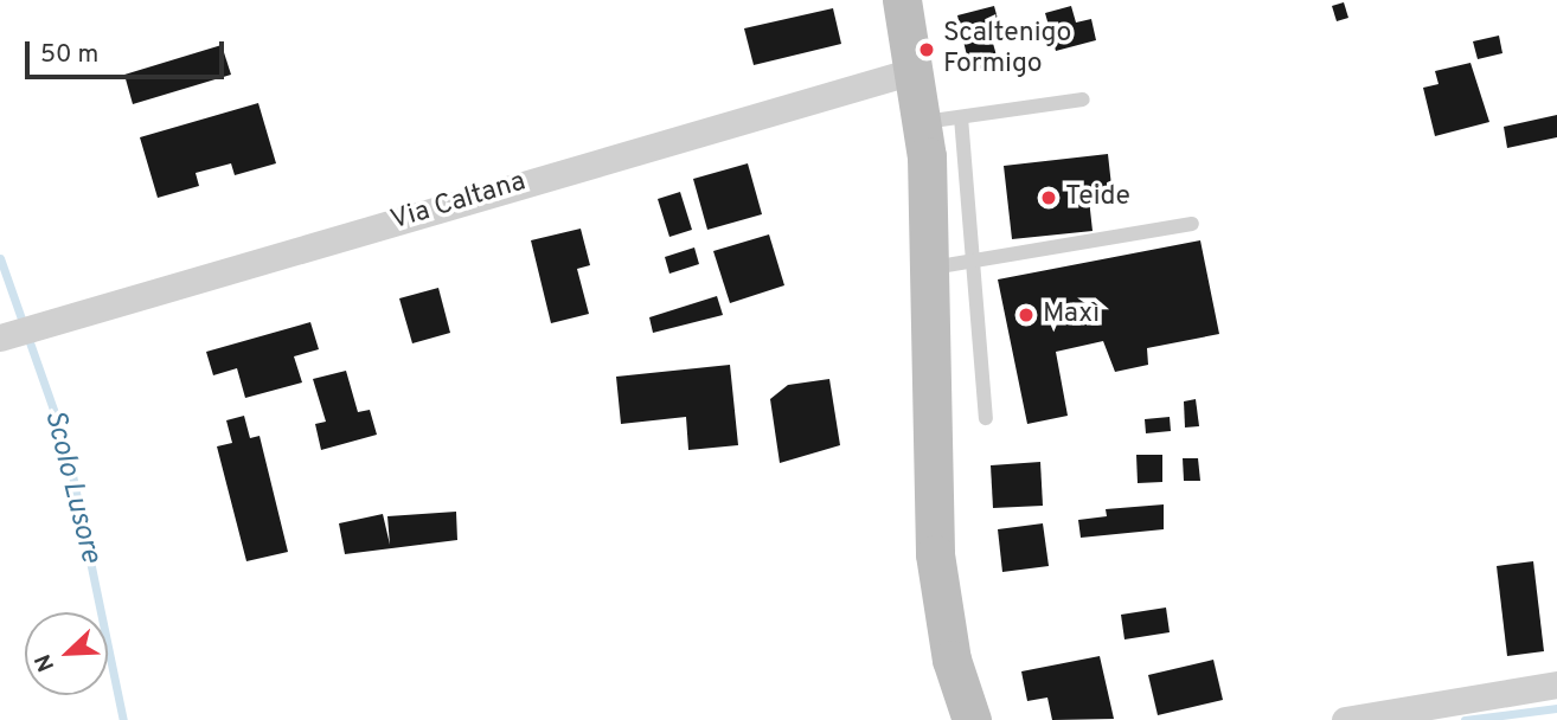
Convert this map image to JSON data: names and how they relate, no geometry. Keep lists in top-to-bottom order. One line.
{"streets":{"street":["Via Caltana"]},"water":["Scolo Lusore"],"places":["Scaltenigo Formigo","Teide","Maxì"],"scale_bar":"50 m","north":"bottom left"}
